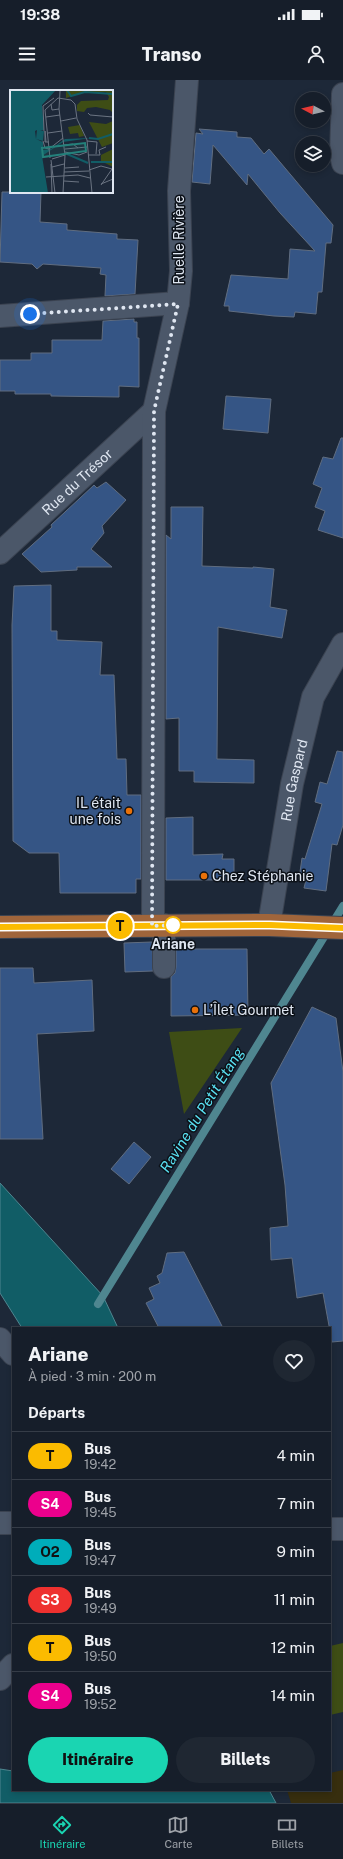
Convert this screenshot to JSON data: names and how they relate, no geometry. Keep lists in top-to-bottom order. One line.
{"streets":{"street":["Ruelle Rivière","Rue du Trésor","Rue Gaspard"]},"crossings":[["Ruelle Rivière","Rue du Trésor"]],"water":["Ravine du Petit Étang"],"places":["IL était une fois","Chez Stéphanie","Ariane","L’Îlet Gourmet"],"lines":["bus line T"],"north":"left","page":{"status":"19:38","header":"Transo","on_map":"T","heading":[["Ariane","À pied · 3 min · 200 m"],"Départs"],"list":[{"mark":"T","name":"Bus","note":"19:42","value":"4 min"},{"mark":"S4","name":"Bus","note":"19:45","value":"7 min"},{"mark":"O2","name":"Bus","note":"19:47","value":"9 min"},{"mark":"S3","name":"Bus","note":"19:49","value":"11 min"},{"mark":"T","name":"Bus","note":"19:50","value":"12 min"},{"mark":"S4","name":"Bus","note":"19:52","value":"14 min"}],"buttons":["Itinéraire","Billets"],"tabs":["Itinéraire","Carte","Billets"]}}
